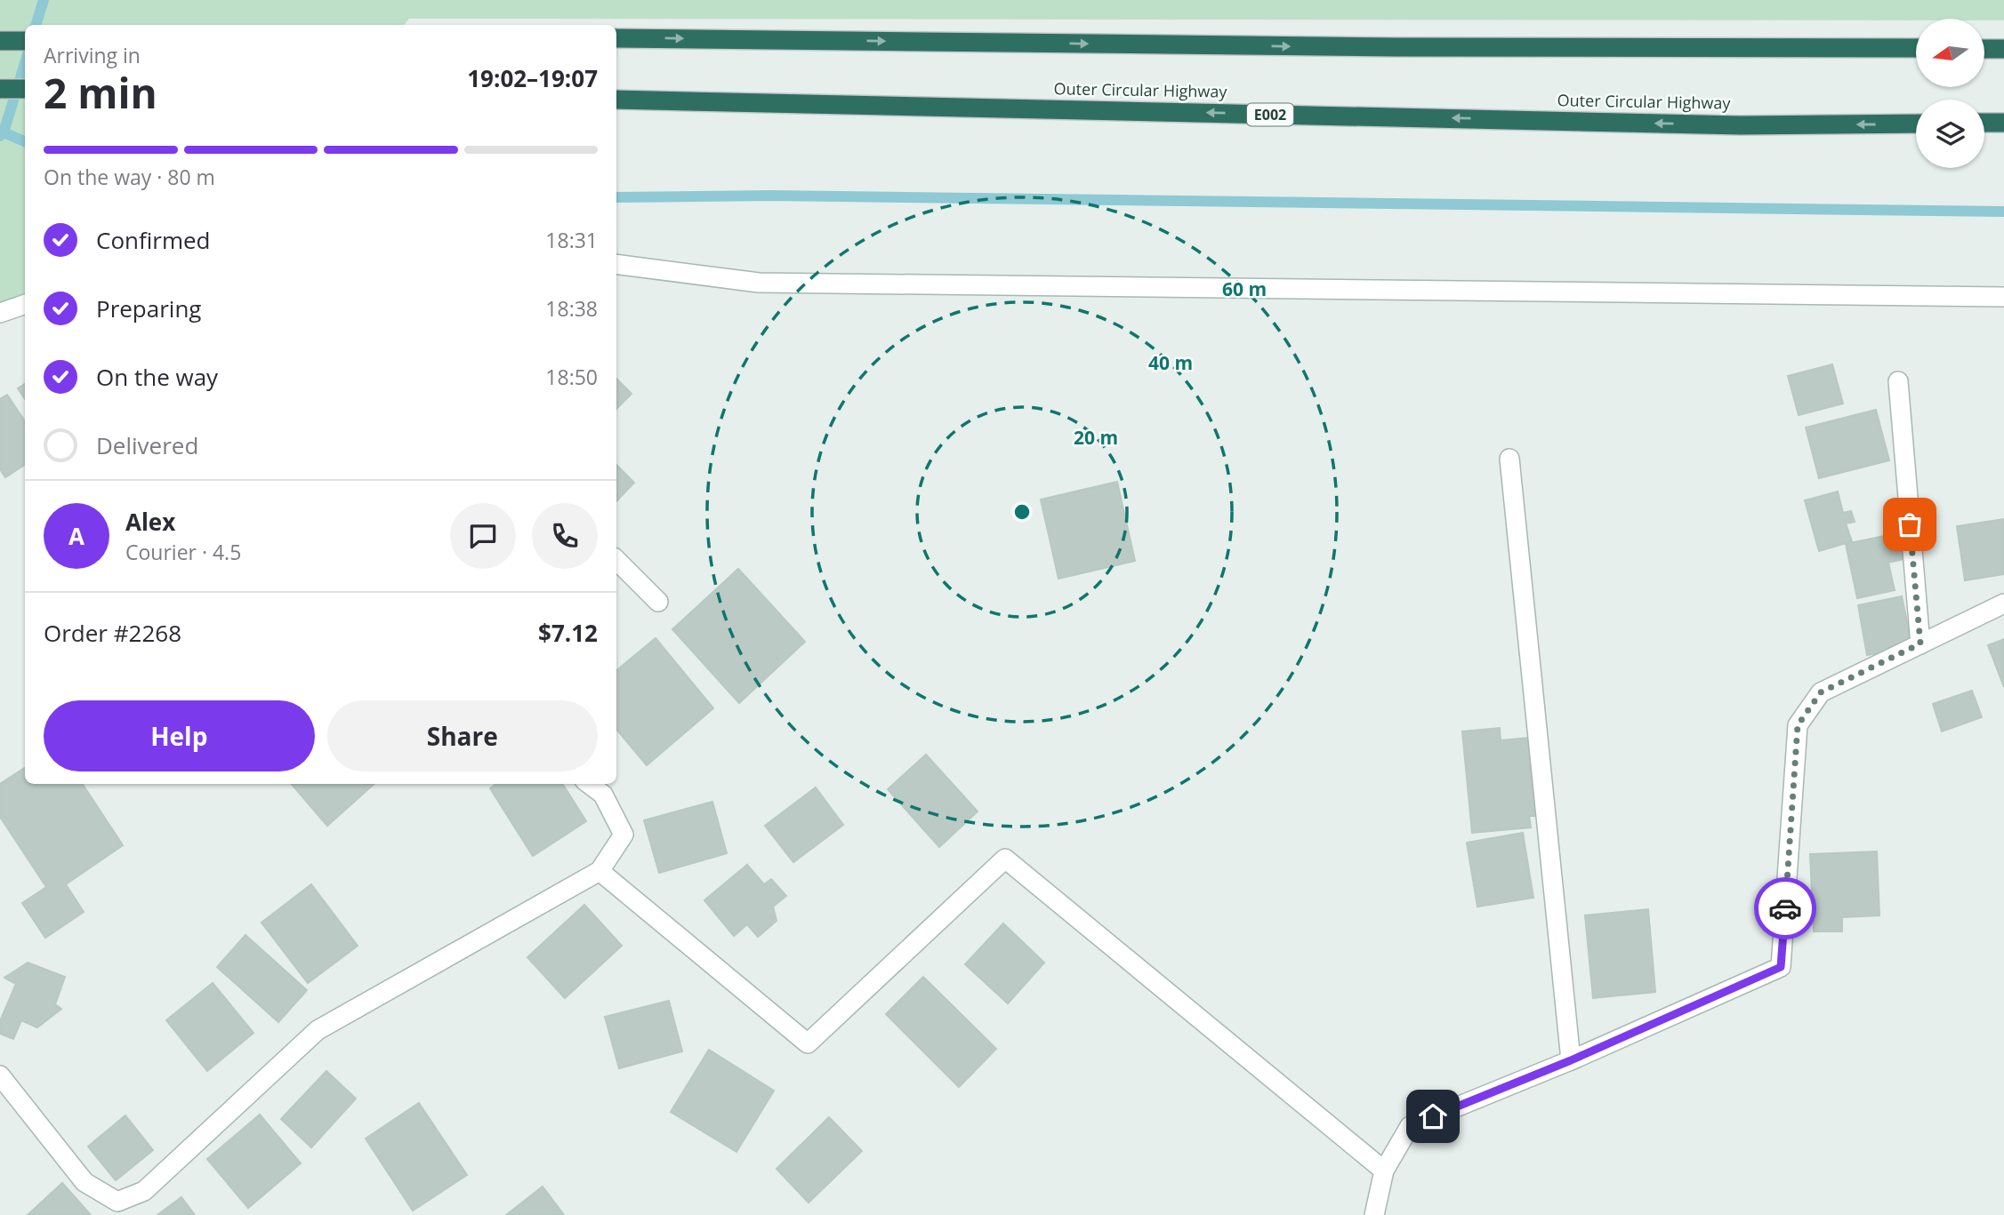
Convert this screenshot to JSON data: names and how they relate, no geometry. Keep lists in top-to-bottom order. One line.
{"streets":{"highway":["Outer Circular Highway","E002"]},"north":"left","page":{"heading":["2 min","Arriving in","19:02–19:07"],"panel":["Alex","Courier · 4.5","Order #2268","$7.12"],"bar":"On the way · 80 m","list":[["Confirmed","18:31"],["Preparing","18:38"],["On the way","18:50"],"Delivered"],"round":"A","buttons":["Help","Share"]},"rings":["60 m","40 m","20 m"]}
